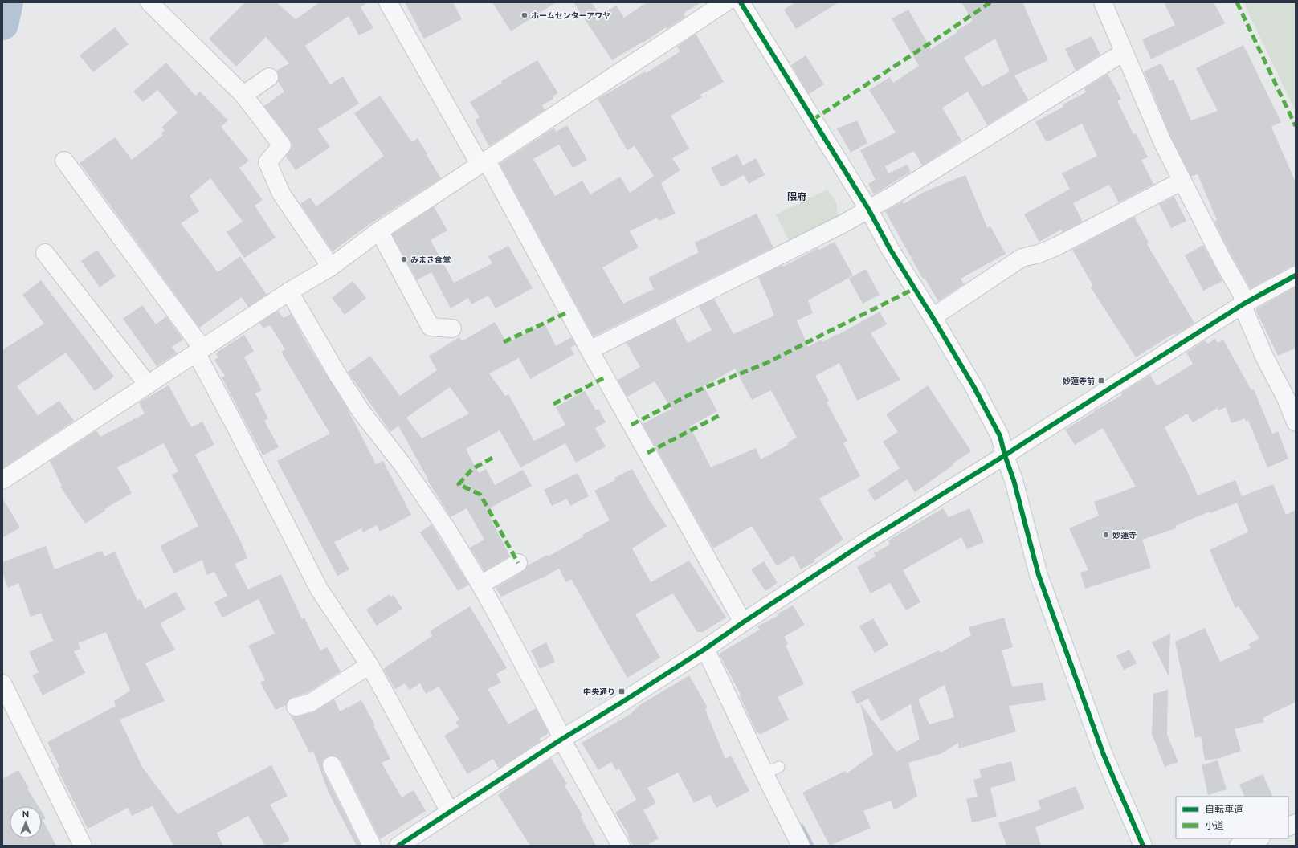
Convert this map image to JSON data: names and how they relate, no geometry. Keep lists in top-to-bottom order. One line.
{"districts":["隈府"],"places":{"other":["ホームセンターアワヤ","みまき食堂","妙蓮寺"],"transit":["妙蓮寺前","中央通り"]},"legend":["自転車道","小道"],"north":"top"}
